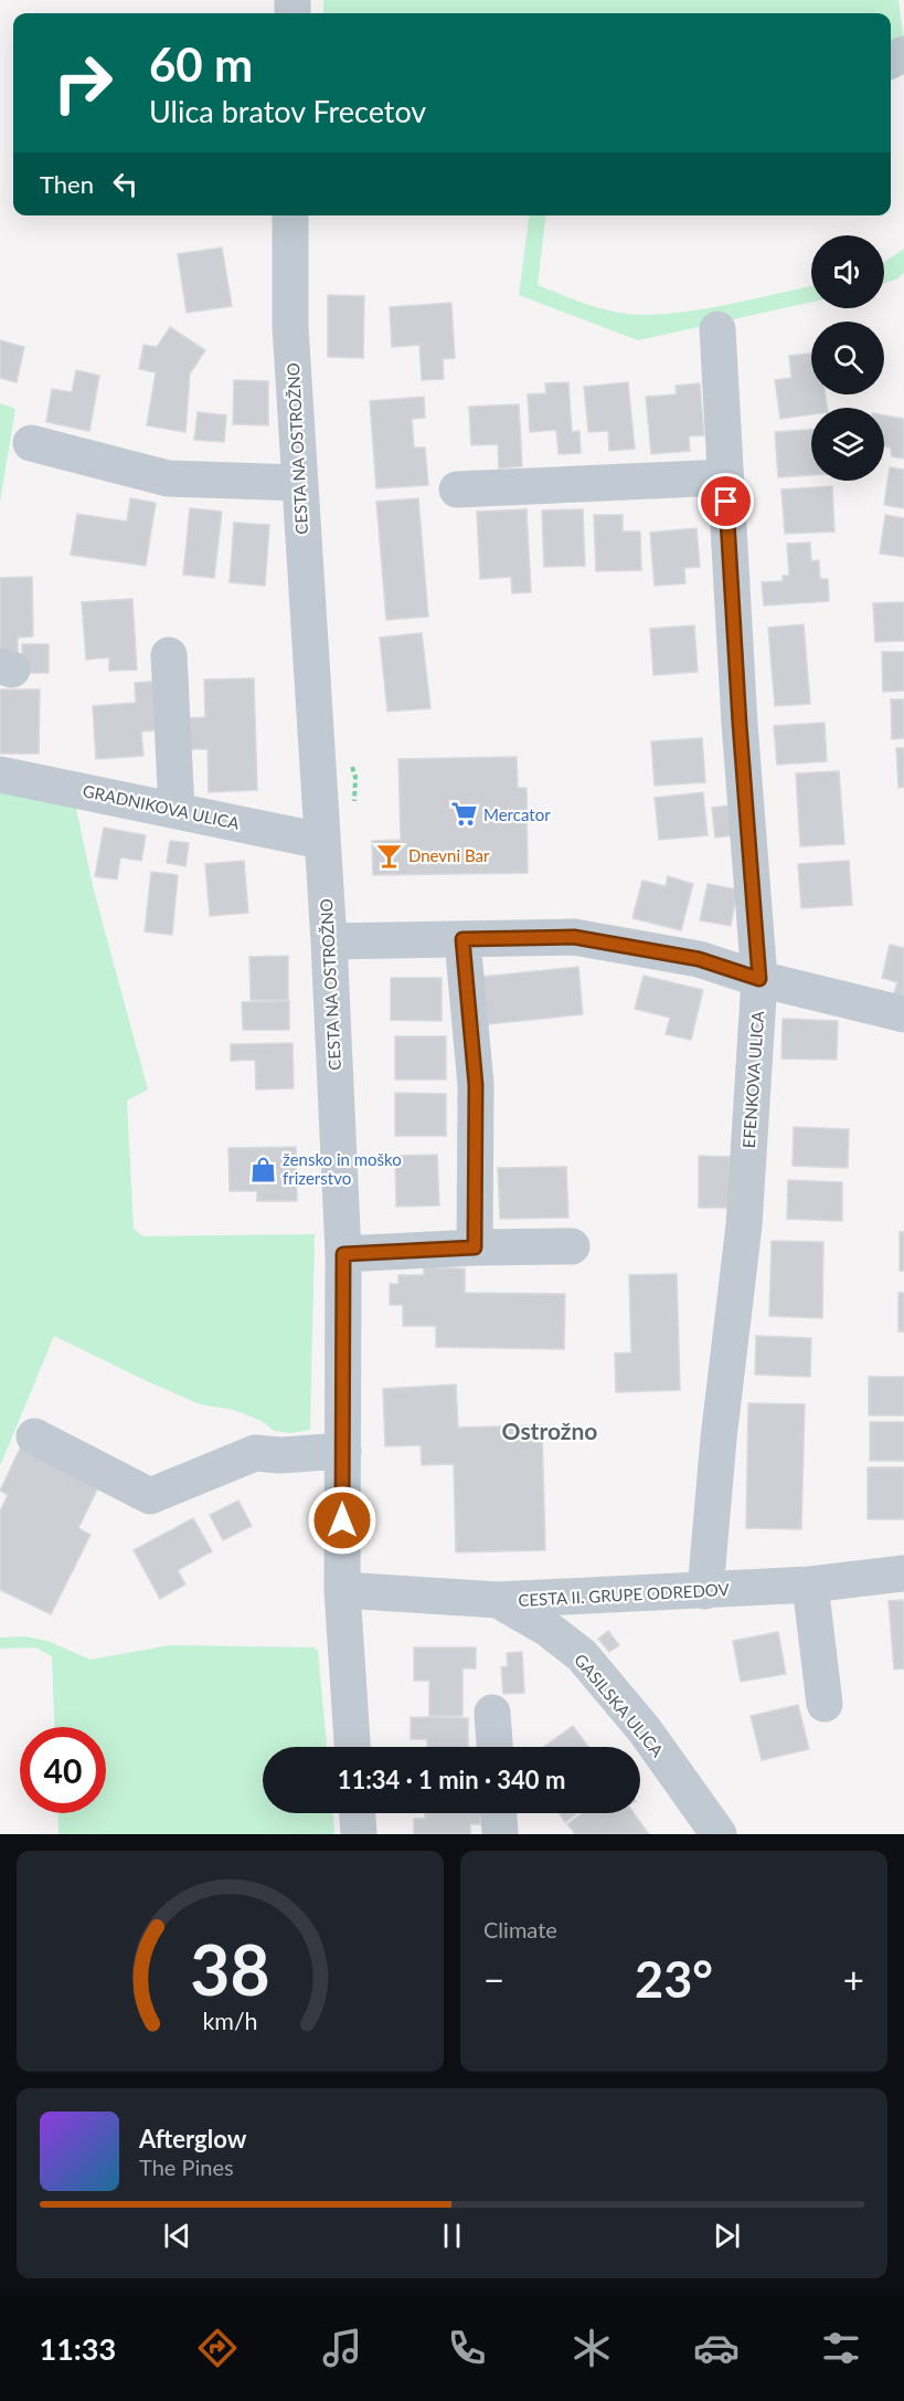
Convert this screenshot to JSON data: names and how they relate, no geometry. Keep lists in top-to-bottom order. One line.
{"streets":{"street":["CESTA NA OSTROŽNO","GRADNIKOVA ULICA","EFENKOVA ULICA","CESTA II. GRUPE ODREDOV","GASILSKA ULICA"]},"crossings":[["CESTA NA OSTROŽNO","GRADNIKOVA ULICA"],["CESTA NA OSTROŽNO","CESTA II. GRUPE ODREDOV"],["EFENKOVA ULICA","CESTA II. GRUPE ODREDOV"],["CESTA II. GRUPE ODREDOV","GASILSKA ULICA"]],"districts":["Ostrožno"],"places":{"supermarket":["Mercator"],"bar":["Dnevni Bar"],"shop":["žensko in moško frizerstvo"]},"page":{"turn":["60 m","Ulica bratov Frecetov"],"then":"Then","limit":"40","trip":"11:34 · 1 min · 340 m","tile":"Climate","heat":["−","23°","+"],"song":["Afterglow","The Pines"],"tabs":"11:33","gauge":["38","km/h"]}}
